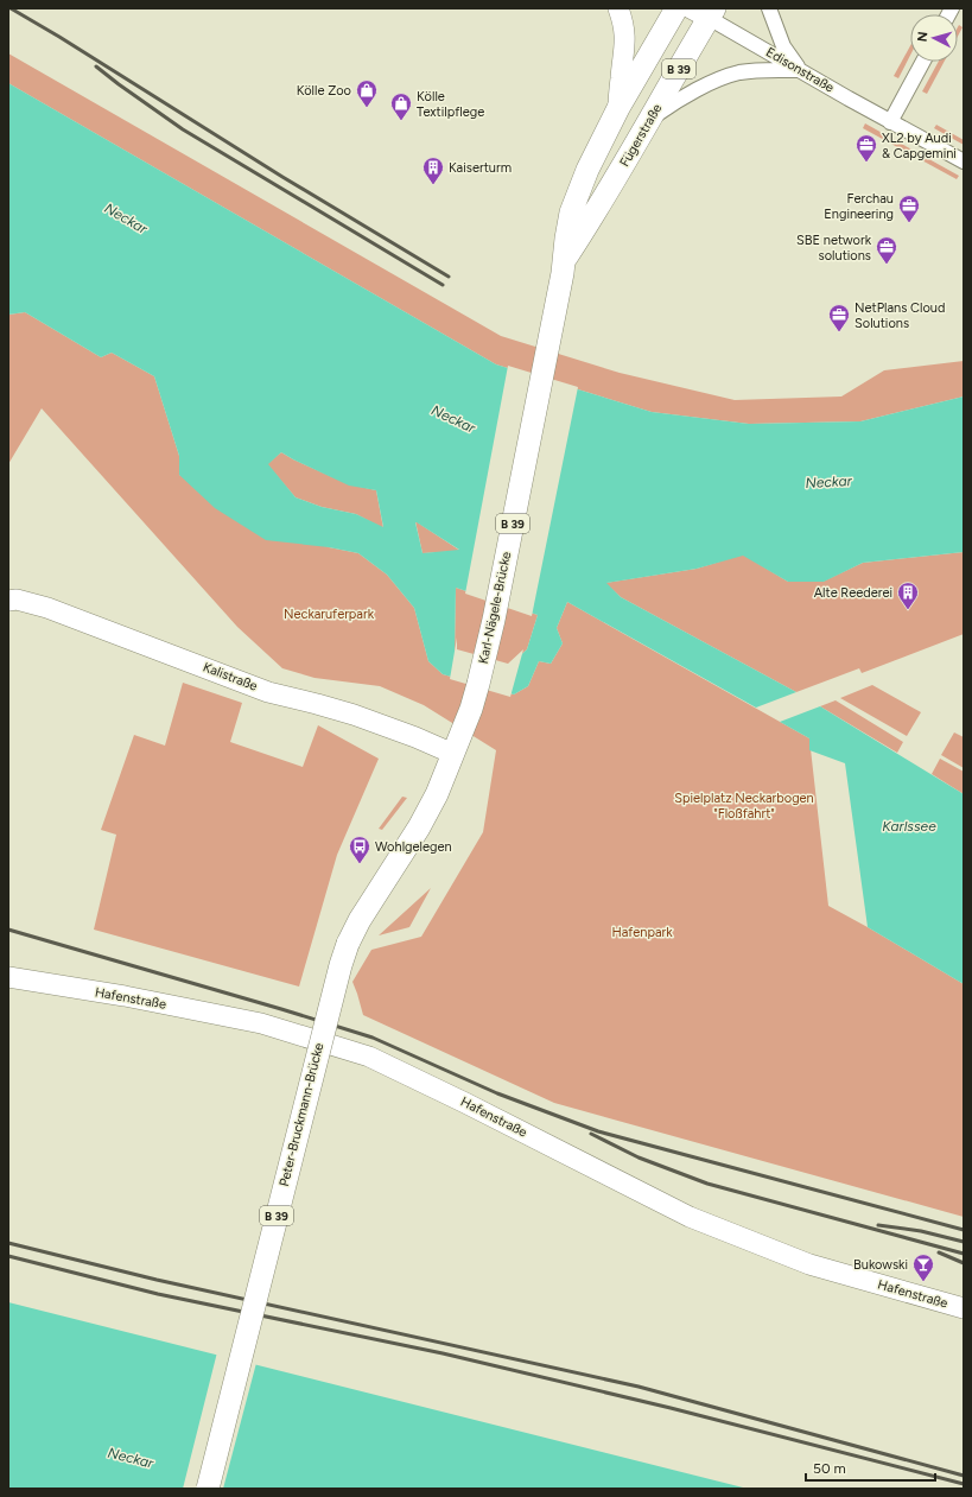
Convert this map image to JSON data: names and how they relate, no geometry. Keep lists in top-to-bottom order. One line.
{"streets":{"main road":["B 39","Fügerstraße","Karl-Nägele-Brücke","Kalistraße","Hafenstraße","Peter-Bruckmann-Brücke"],"street":["Edisonstraße"]},"crossings":[["Edisonstraße","Fügerstraße"],["Fügerstraße","Karl-Nägele-Brücke"],["Karl-Nägele-Brücke","Kalistraße"],["Karl-Nägele-Brücke","Peter-Bruckmann-Brücke"],["Kalistraße","Peter-Bruckmann-Brücke"]],"water":["Neckar","Karlssee"],"parks":["Neckaruferpark","Spielplatz Neckarbogen \"Floßfahrt\"","Hafenpark"],"places":{"shop":["Kölle Zoo","Kölle Textilpflege"],"office":["XL2 by Audi & Capgemini","Ferchau Engineering","SBE network solutions","NetPlans Cloud Solutions"],"building":["Kaiserturm","Alte Reederei"],"bus stop":["Wohlgelegen"],"bar":["Bukowski"]},"scale_bar":"50 m","north":"left"}
